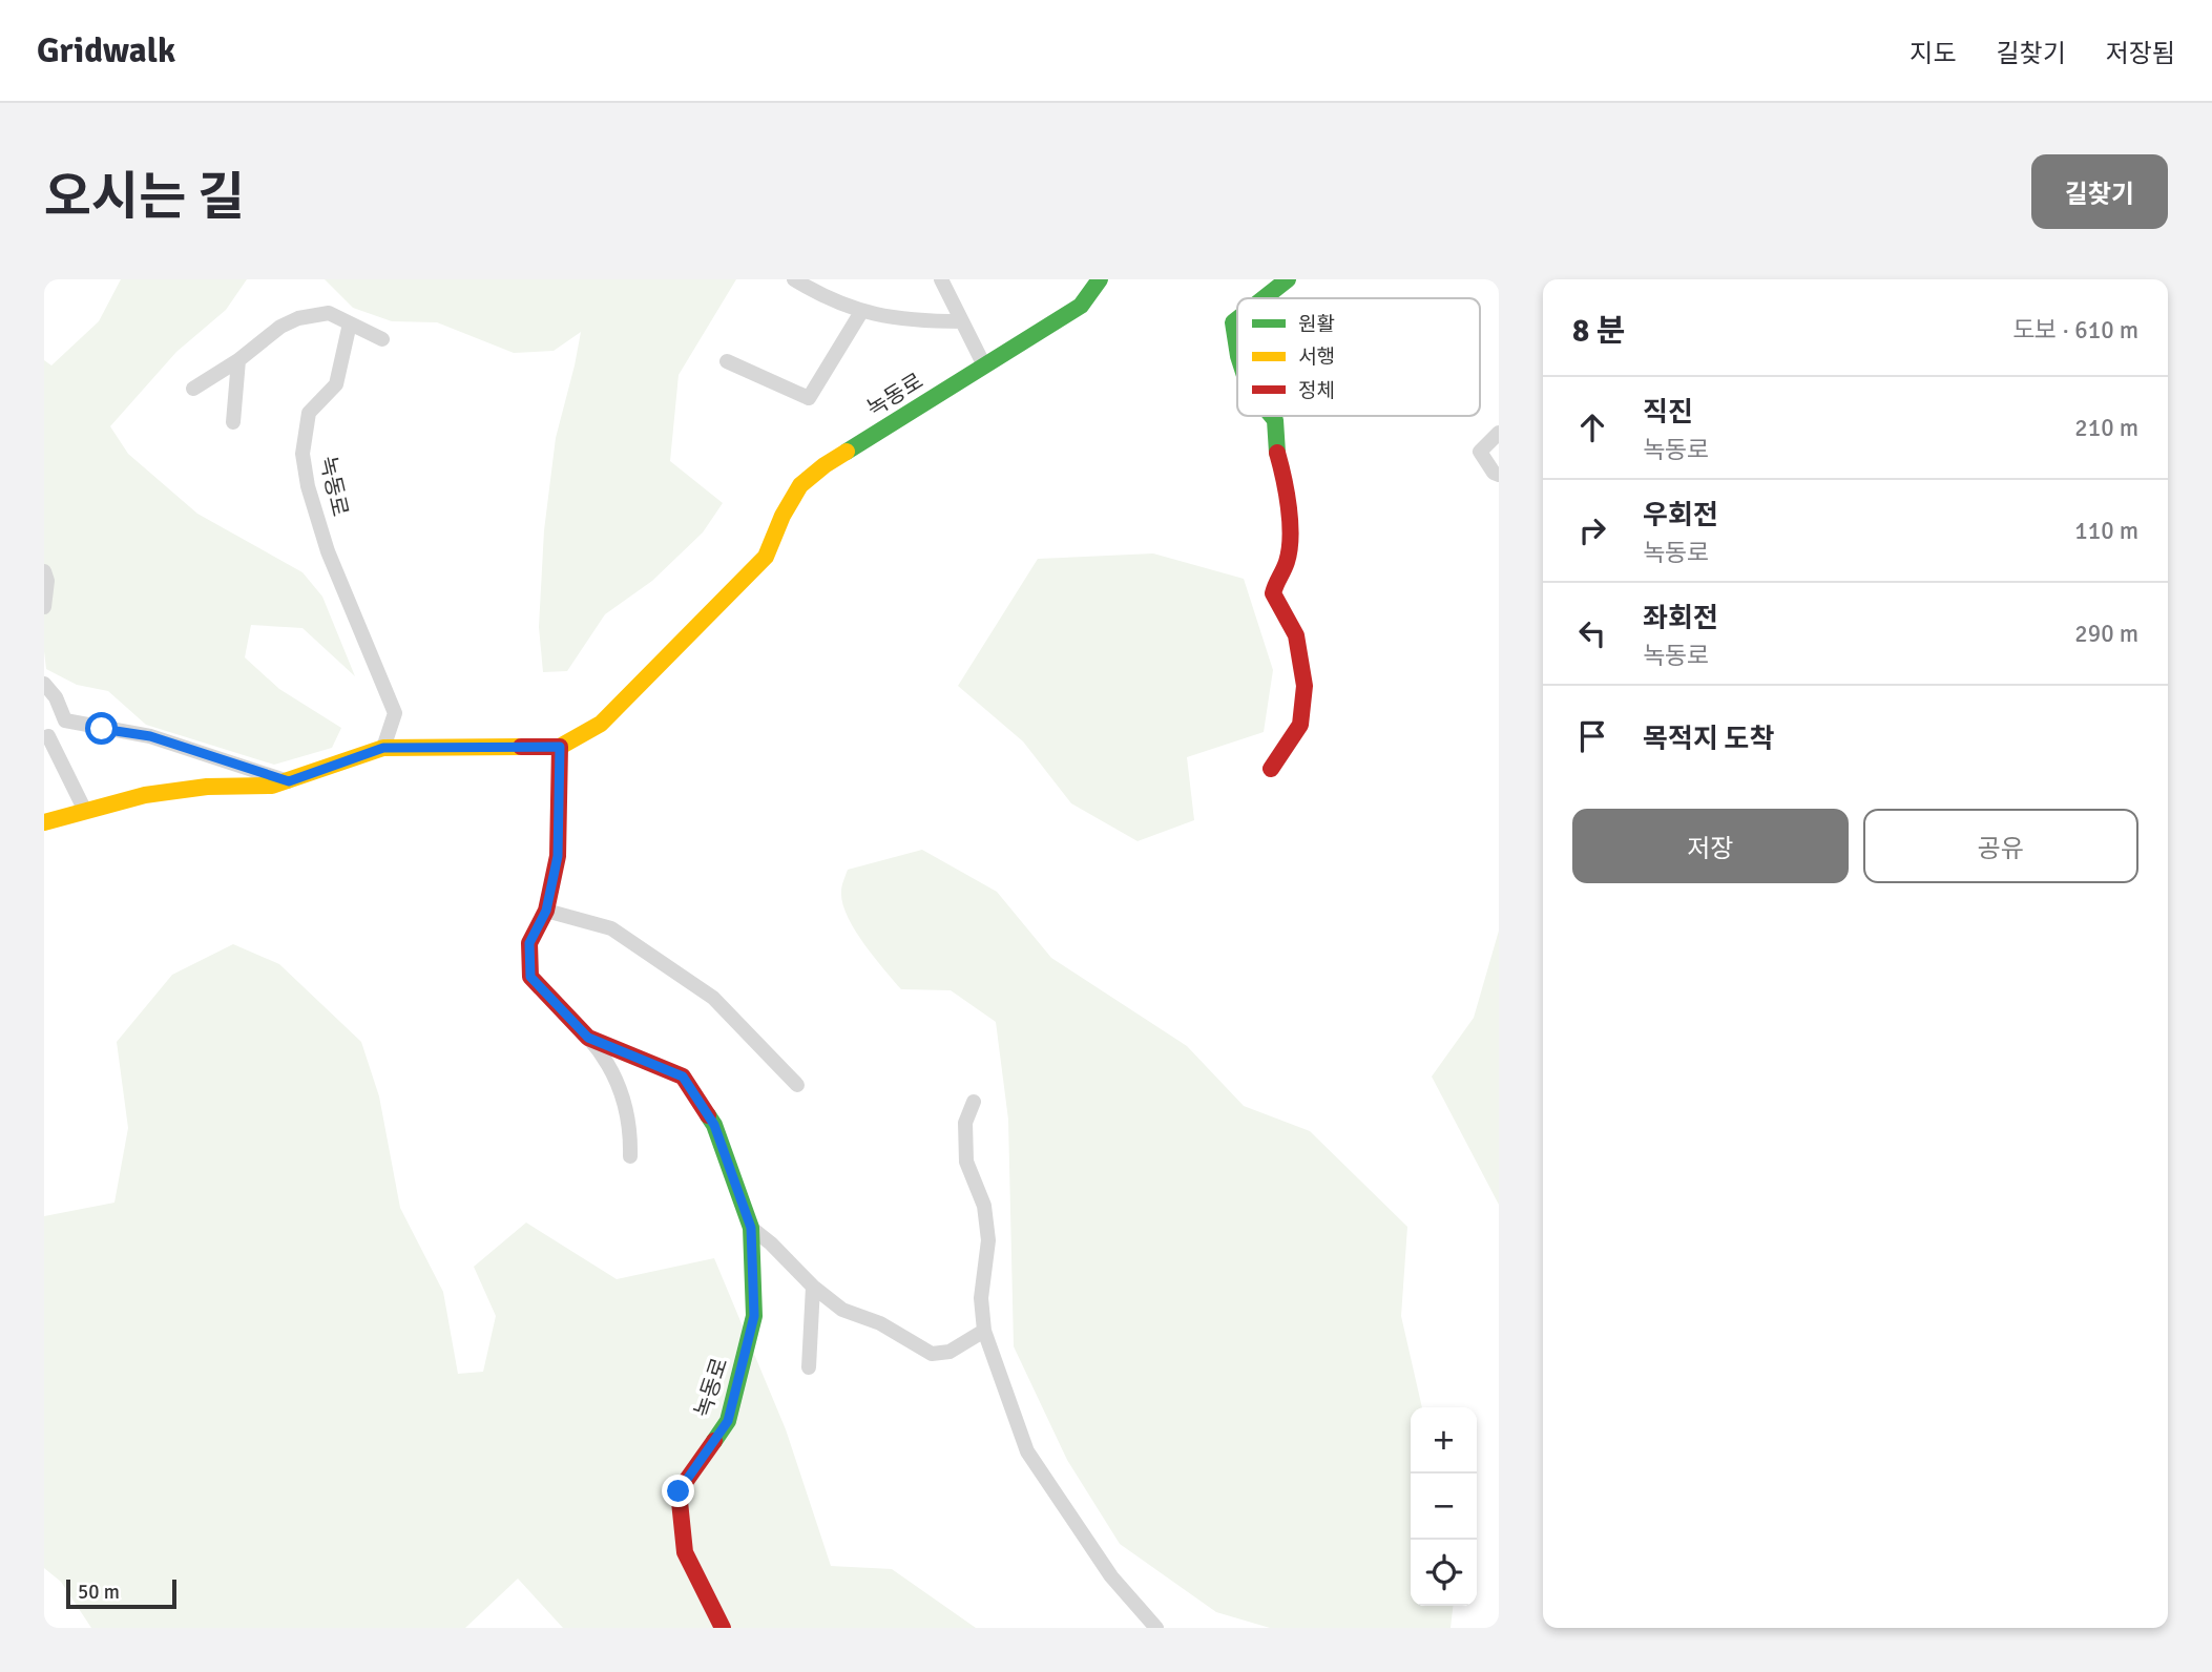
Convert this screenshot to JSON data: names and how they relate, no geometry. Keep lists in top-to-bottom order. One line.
{"streets":{"street":["녹동로"]},"legend":["원활","서행","정체"],"scale_bar":"50 m","page":{"header":"Gridwalk","nav":["지도","길찾기","저장됨"],"title":"오시는 길","buttons":["길찾기",["저장","공유"]],"heading":["8 분","도보 · 610 m"],"list":[["직진","녹동로","210 m"],["우회전","녹동로","110 m"],["좌회전","녹동로","290 m"],"목적지 도착"],"map_buttons":["+","−"],"scale":"50 m"}}
